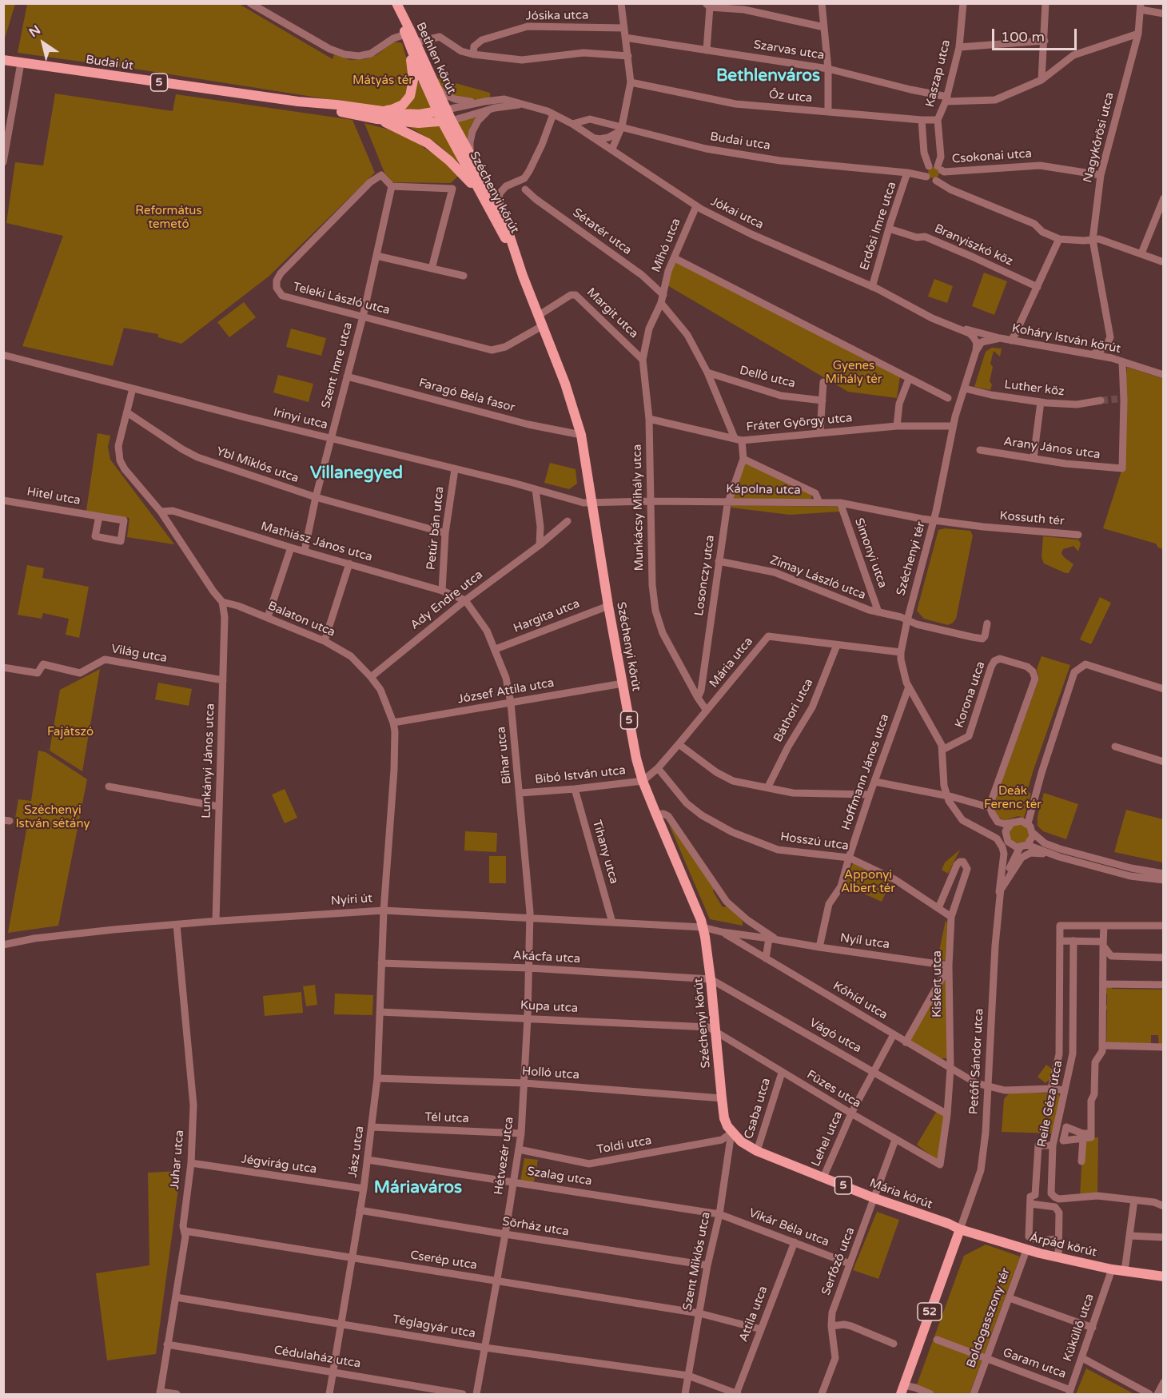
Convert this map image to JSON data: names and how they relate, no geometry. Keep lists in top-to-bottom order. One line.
{"streets":{"main road":["Bethlen körút","Budai út","5","Széchenyi körút","Mária körút","Árpád körút","52"],"street":["Jósika utca","Szarvas utca","Kaszap utca","Őz utca","Nagykőrösi utca","Budai utca","Csokonai utca","Jókai utca","Erdősi Imre utca","Sétatér utca","Mihó utca","Branyiszkó köz","Teleki László utca","Margit utca","Koháry István körút","Szent Imre utca","Dellő utca","Luther köz","Faragó Béla fasor","Irinyi utca","Fráter György utca","Arany János utca","Ybl Miklós utca","Kápolna utca","Hitel utca","Munkácsy Mihály utca","Kossuth tér","Petúr bán utca","Mathiász János utca","Simonyi utca","Széchenyi tér","Losonczy utca","Zimay László utca","Ady Endre utca","Hargita utca","Balaton utca","Világ utca","Mária utca","József Attila utca","Korona utca","Báthori utca","Bihar utca","Lunkányi János utca","Hoffmann János utca","Bibó István utca","Hosszú utca","Tihany utca","Nyíri út","Nyíl utca","Akácfa utca","Kiskert utca","Kőhíd utca","Kupa utca","Vágó utca","Petőfi Sándor utca","Holló utca","Füzes utca","Reile Géza utca","Csaba utca","Tél utca","Lehel utca","Toldi utca","Jász utca","Hétvezér utca","Juhar utca","Jégvirág utca","Szalag utca","Sörház utca","Vikár Béla utca","Cserép utca","Szent Miklós utca","Serfőző utca","Attila utca","Boldogasszony tér","Téglagyár utca","Küküllő utca","Cédulaház utca","Garam utca"]},"crossings":[["Szarvas utca","Kaszap utca"],["Szarvas utca","Nagykőrösi utca"],["Bethlen körút","5"],["Bethlen körút","Jókai utca"],["Budai út","5"],["Kaszap utca","Őz utca"],["Kaszap utca","Budai utca"],["Kaszap utca","Csokonai utca"],["5","Széchenyi körút"],["5","Jókai utca"],["Nagykőrösi utca","Csokonai utca"],["Nagykőrösi utca","Koháry István körút"],["Budai utca","Csokonai utca"],["Budai utca","Jókai utca"],["Budai utca","Erdősi Imre utca"],["Széchenyi körút","Jókai utca"],["Széchenyi körút","Teleki László utca"],["Széchenyi körút","Margit utca"],["Széchenyi körút","Faragó Béla fasor"],["Széchenyi körút","Irinyi utca"],["Széchenyi körút","Kápolna utca"],["Széchenyi körút","Hargita utca"],["Széchenyi körút","Mária utca"],["Széchenyi körút","József Attila utca"],["Széchenyi körút","Bibó István utca"],["Széchenyi körút","Nyíri út"],["Széchenyi körút","Nyíl utca"],["Széchenyi körút","Akácfa utca"],["Széchenyi körút","Kupa utca"],["Széchenyi körút","Vágó utca"],["Széchenyi körút","Holló utca"],["Széchenyi körút","Füzes utca"],["Széchenyi körút","Toldi utca"],["Széchenyi körút","Mária körút"],["Széchenyi körút","Szent Miklós utca"],["Jókai utca","Erdősi Imre utca"],["Jókai utca","Mihó utca"],["Erdősi Imre utca","Branyiszkó köz"],["Sétatér utca","Mihó utca"],["Sétatér utca","Dellő utca"],["Sétatér utca","Fráter György utca"],["Sétatér utca","Munkácsy Mihály utca"],["Sétatér utca","Losonczy utca"],["Mihó utca","Munkácsy Mihály utca"],["Teleki László utca","Szent Imre utca"],["Margit utca","Munkácsy Mihály utca"],["Koháry István körút","Arany János utca"],["Szent Imre utca","Faragó Béla fasor"],["Szent Imre utca","Irinyi utca"],["Szent Imre utca","Ybl Miklós utca"],["Szent Imre utca","Mathiász János utca"],["Irinyi utca","Kápolna utca"],["Irinyi utca","Petúr bán utca"],["Fráter György utca","Munkácsy Mihály utca"],["Ybl Miklós utca","Petúr bán utca"],["Kápolna utca","Munkácsy Mihály utca"],["Kápolna utca","Simonyi utca"],["Kápolna utca","Széchenyi tér"],["Kápolna utca","Losonczy utca"],["Munkácsy Mihály utca","Losonczy utca"],["Munkácsy Mihály utca","Mária utca"],["Kossuth tér","Széchenyi tér"],["Petúr bán utca","Mathiász János utca"],["Mathiász János utca","Ady Endre utca"],["Mathiász János utca","Bihar utca"],["Simonyi utca","Zimay László utca"],["Széchenyi tér","Zimay László utca"],["Széchenyi tér","Mária utca"],["Losonczy utca","Zimay László utca"],["Ady Endre utca","Balaton utca"],["Ady Endre utca","Bihar utca"],["Hargita utca","Bihar utca"],["Balaton utca","József Attila utca"],["Balaton utca","Lunkányi János utca"],["Balaton utca","Nyíri út"],["Balaton utca","Jász utca"],["Világ utca","Lunkányi János utca"],["Mária utca","Báthori utca"],["Mária utca","Bibó István utca"],["Mária utca","Hosszú utca"],["József Attila utca","Bihar utca"],["Bihar utca","Bibó István utca"],["Bihar utca","Nyíri út"],["Bihar utca","Hétvezér utca"],["Lunkányi János utca","Nyíri út"],["Hoffmann János utca","Hosszú utca"],["Hoffmann János utca","Nyíl utca"],["Bibó István utca","Tihany utca"],["Hosszú utca","Kiskert utca"],["Tihany utca","Nyíri út"],["Nyíri út","Nyíl utca"],["Nyíri út","Jász utca"],["Nyíri út","Hétvezér utca"],["Nyíri út","Juhar utca"],["Nyíl utca","Kiskert utca"],["Nyíl utca","Kőhíd utca"],["Akácfa utca","Vágó utca"],["Akácfa utca","Jász utca"],["Akácfa utca","Hétvezér utca"],["Kiskert utca","Kőhíd utca"],["Kiskert utca","Vágó utca"],["Kiskert utca","Füzes utca"],["Kőhíd utca","Petőfi Sándor utca"],["Kőhíd utca","Reile Géza utca"],["Kőhíd utca","Lehel utca"],["Kupa utca","Füzes utca"],["Kupa utca","Jász utca"],["Kupa utca","Hétvezér utca"],["Vágó utca","Lehel utca"],["Petőfi Sándor utca","Mária körút"],["Petőfi Sándor utca","Árpád körút"],["Petőfi Sándor utca","52"],["Holló utca","Jász utca"],["Holló utca","Hétvezér utca"],["Füzes utca","Csaba utca"],["Füzes utca","Lehel utca"],["Füzes utca","Serfőző utca"],["Csaba utca","Mária körút"],["Tél utca","Jász utca"],["Tél utca","Hétvezér utca"],["Lehel utca","Mária körút"],["Toldi utca","Hétvezér utca"],["Toldi utca","Mária körút"],["Toldi utca","Szent Miklós utca"],["Jász utca","Jégvirág utca"],["Jász utca","Szalag utca"],["Jász utca","Sörház utca"],["Jász utca","Cserép utca"],["Jász utca","Téglagyár utca"],["Jász utca","Cédulaház utca"],["Hétvezér utca","Szalag utca"],["Hétvezér utca","Sörház utca"],["Hétvezér utca","Cserép utca"],["Hétvezér utca","Téglagyár utca"],["Juhar utca","Jégvirág utca"],["Juhar utca","Cserép utca"],["Juhar utca","Téglagyár utca"],["Juhar utca","Cédulaház utca"],["Szalag utca","Vikár Béla utca"],["Szalag utca","Szent Miklós utca"],["Mária körút","Árpád körút"],["Mária körút","Szent Miklós utca"],["Mária körút","Serfőző utca"],["Mária körút","52"],["Sörház utca","Szent Miklós utca"],["Vikár Béla utca","Szent Miklós utca"],["Vikár Béla utca","Serfőző utca"],["Vikár Béla utca","Attila utca"],["Árpád körút","52"],["Árpád körút","Boldogasszony tér"],["Árpád körút","Küküllő utca"],["Cserép utca","Szent Miklós utca"],["Cserép utca","Attila utca"],["Szent Miklós utca","Téglagyár utca"],["Attila utca","Téglagyár utca"],["Boldogasszony tér","Garam utca"],["Küküllő utca","Garam utca"]],"districts":["Bethlenváros","Villanegyed","Máriaváros"],"parks":["Mátyás tér","Református temető","Gyenes Mihály tér","Fajátszó","Deák Ferenc tér","Széchenyi István sétány","Apponyi Albert tér"],"scale_bar":"100 m","north":"top left"}
